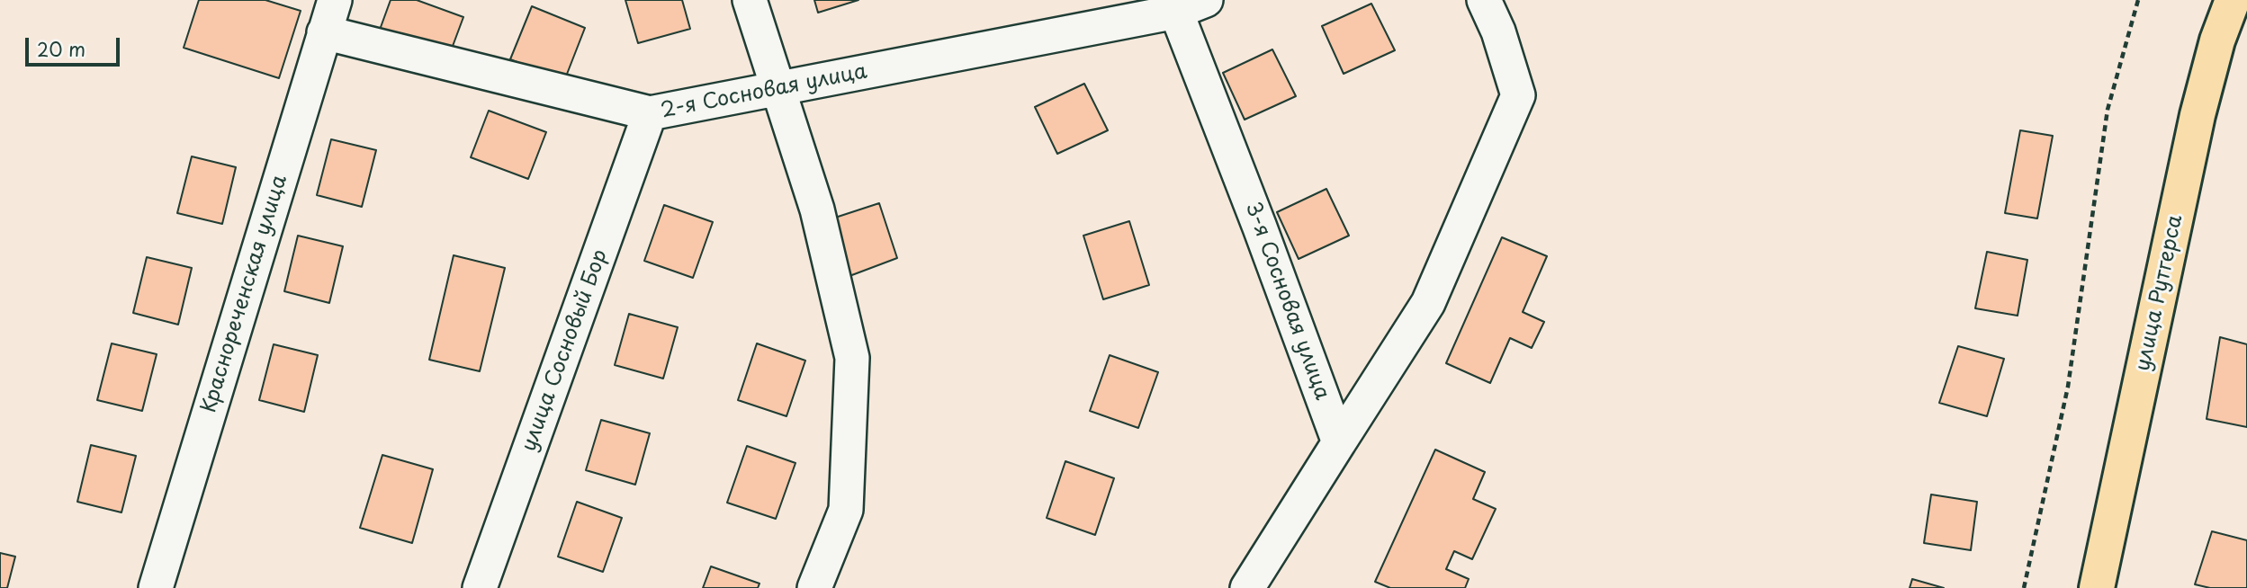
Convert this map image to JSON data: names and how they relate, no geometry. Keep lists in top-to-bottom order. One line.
{"streets":{"main road":["улица Рутгерса"],"street":["2-я Сосновая улица","Краснореченская улица","3-я Сосновая улица","улица Сосновый Бор"]},"crossings":[["2-я Сосновая улица","Краснореченская улица"],["2-я Сосновая улица","3-я Сосновая улица"],["2-я Сосновая улица","улица Сосновый Бор"]],"scale_bar":"20 m"}
